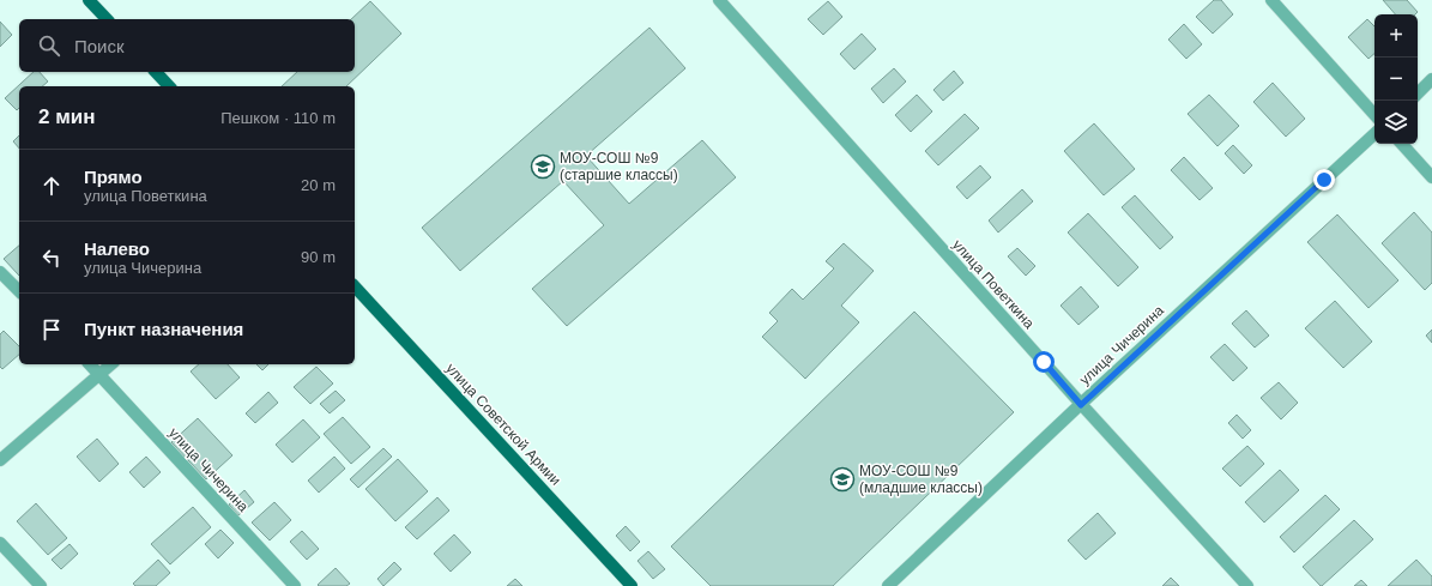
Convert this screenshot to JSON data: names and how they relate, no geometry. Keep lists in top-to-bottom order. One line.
{"streets":{"main road":["улица Советской Армии"],"street":["улица Поветкина","улица Чичерина"]},"crossings":[["улица Поветкина","улица Чичерина"]],"places":{"school or university":["МОУ-СОШ №9 (старшие классы)","МОУ-СОШ №9 (младшие классы)"]},"page":{"map_buttons":["+","−"],"search":"Поиск","heading":["2 мин","Пешком · 110 m"],"list":[["Прямо","улица Поветкина","20 m"],["Налево","улица Чичерина","90 m"],"Пункт назначения"]}}
